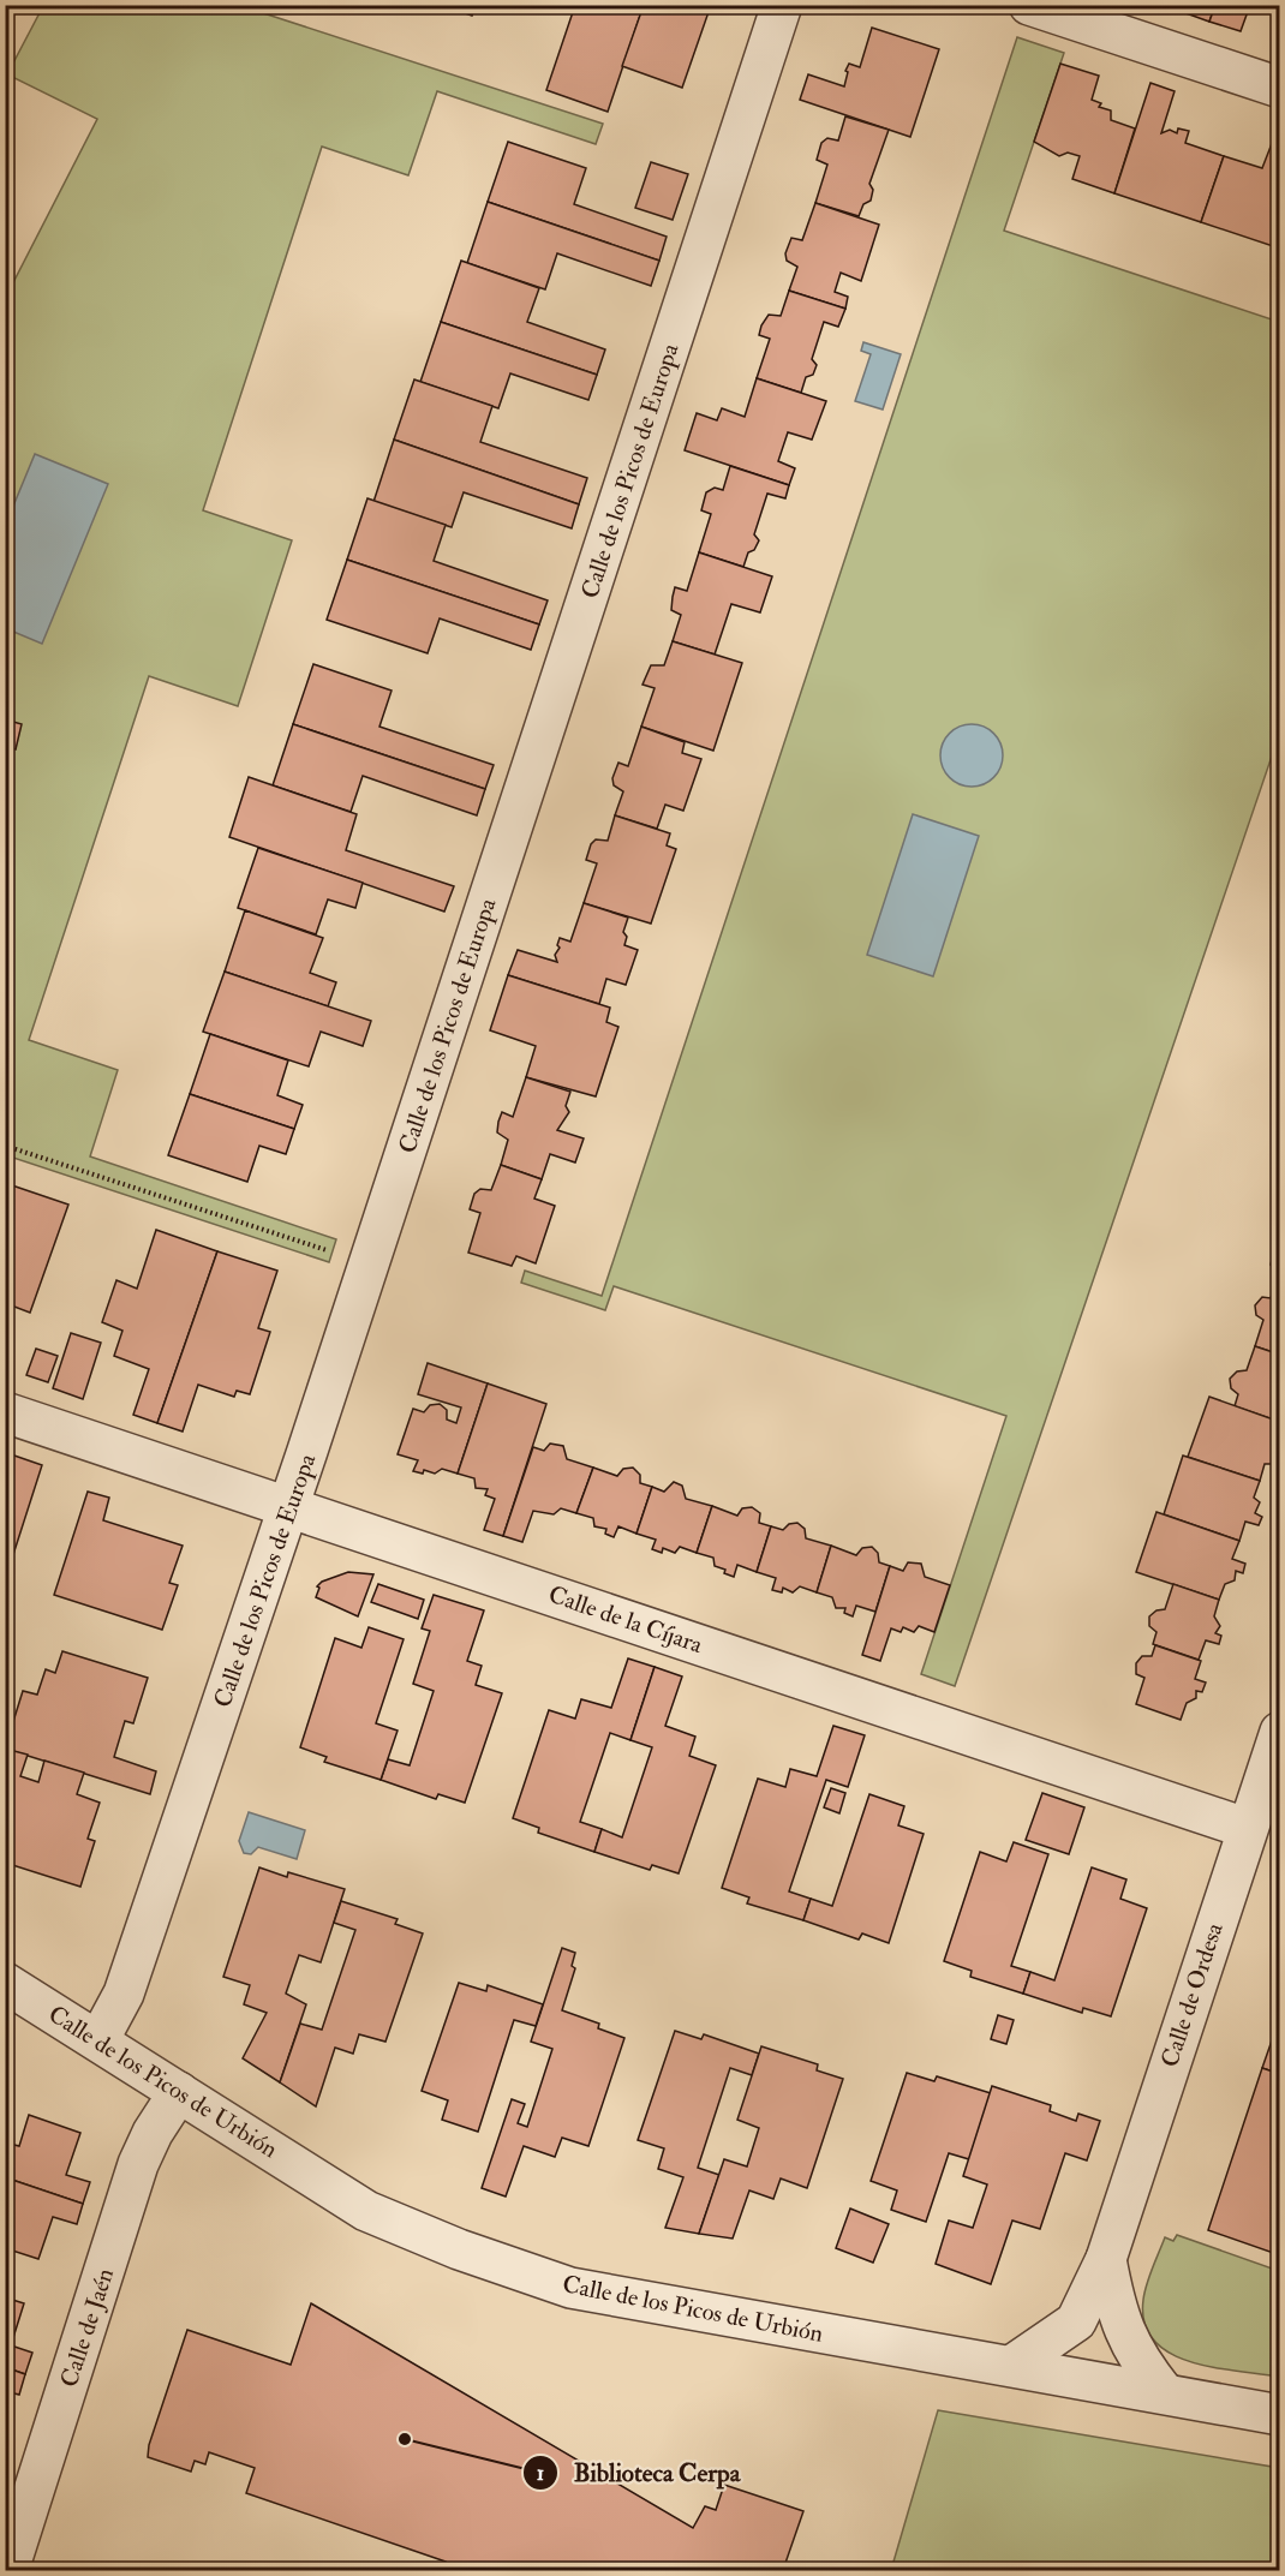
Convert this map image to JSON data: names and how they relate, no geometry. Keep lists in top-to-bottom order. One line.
{"streets":{"street":["Calle de los Picos de Europa","Calle de la Cíjara","Calle de Ordesa","Calle de los Picos de Urbión","Calle de Jaén"]},"crossings":[["Calle de los Picos de Europa","Calle de la Cíjara"],["Calle de los Picos de Europa","Calle de los Picos de Urbión"],["Calle de la Cíjara","Calle de Ordesa"],["Calle de Ordesa","Calle de los Picos de Urbión"],["Calle de los Picos de Urbión","Calle de Jaén"]],"places":["Biblioteca Cerpa"]}
